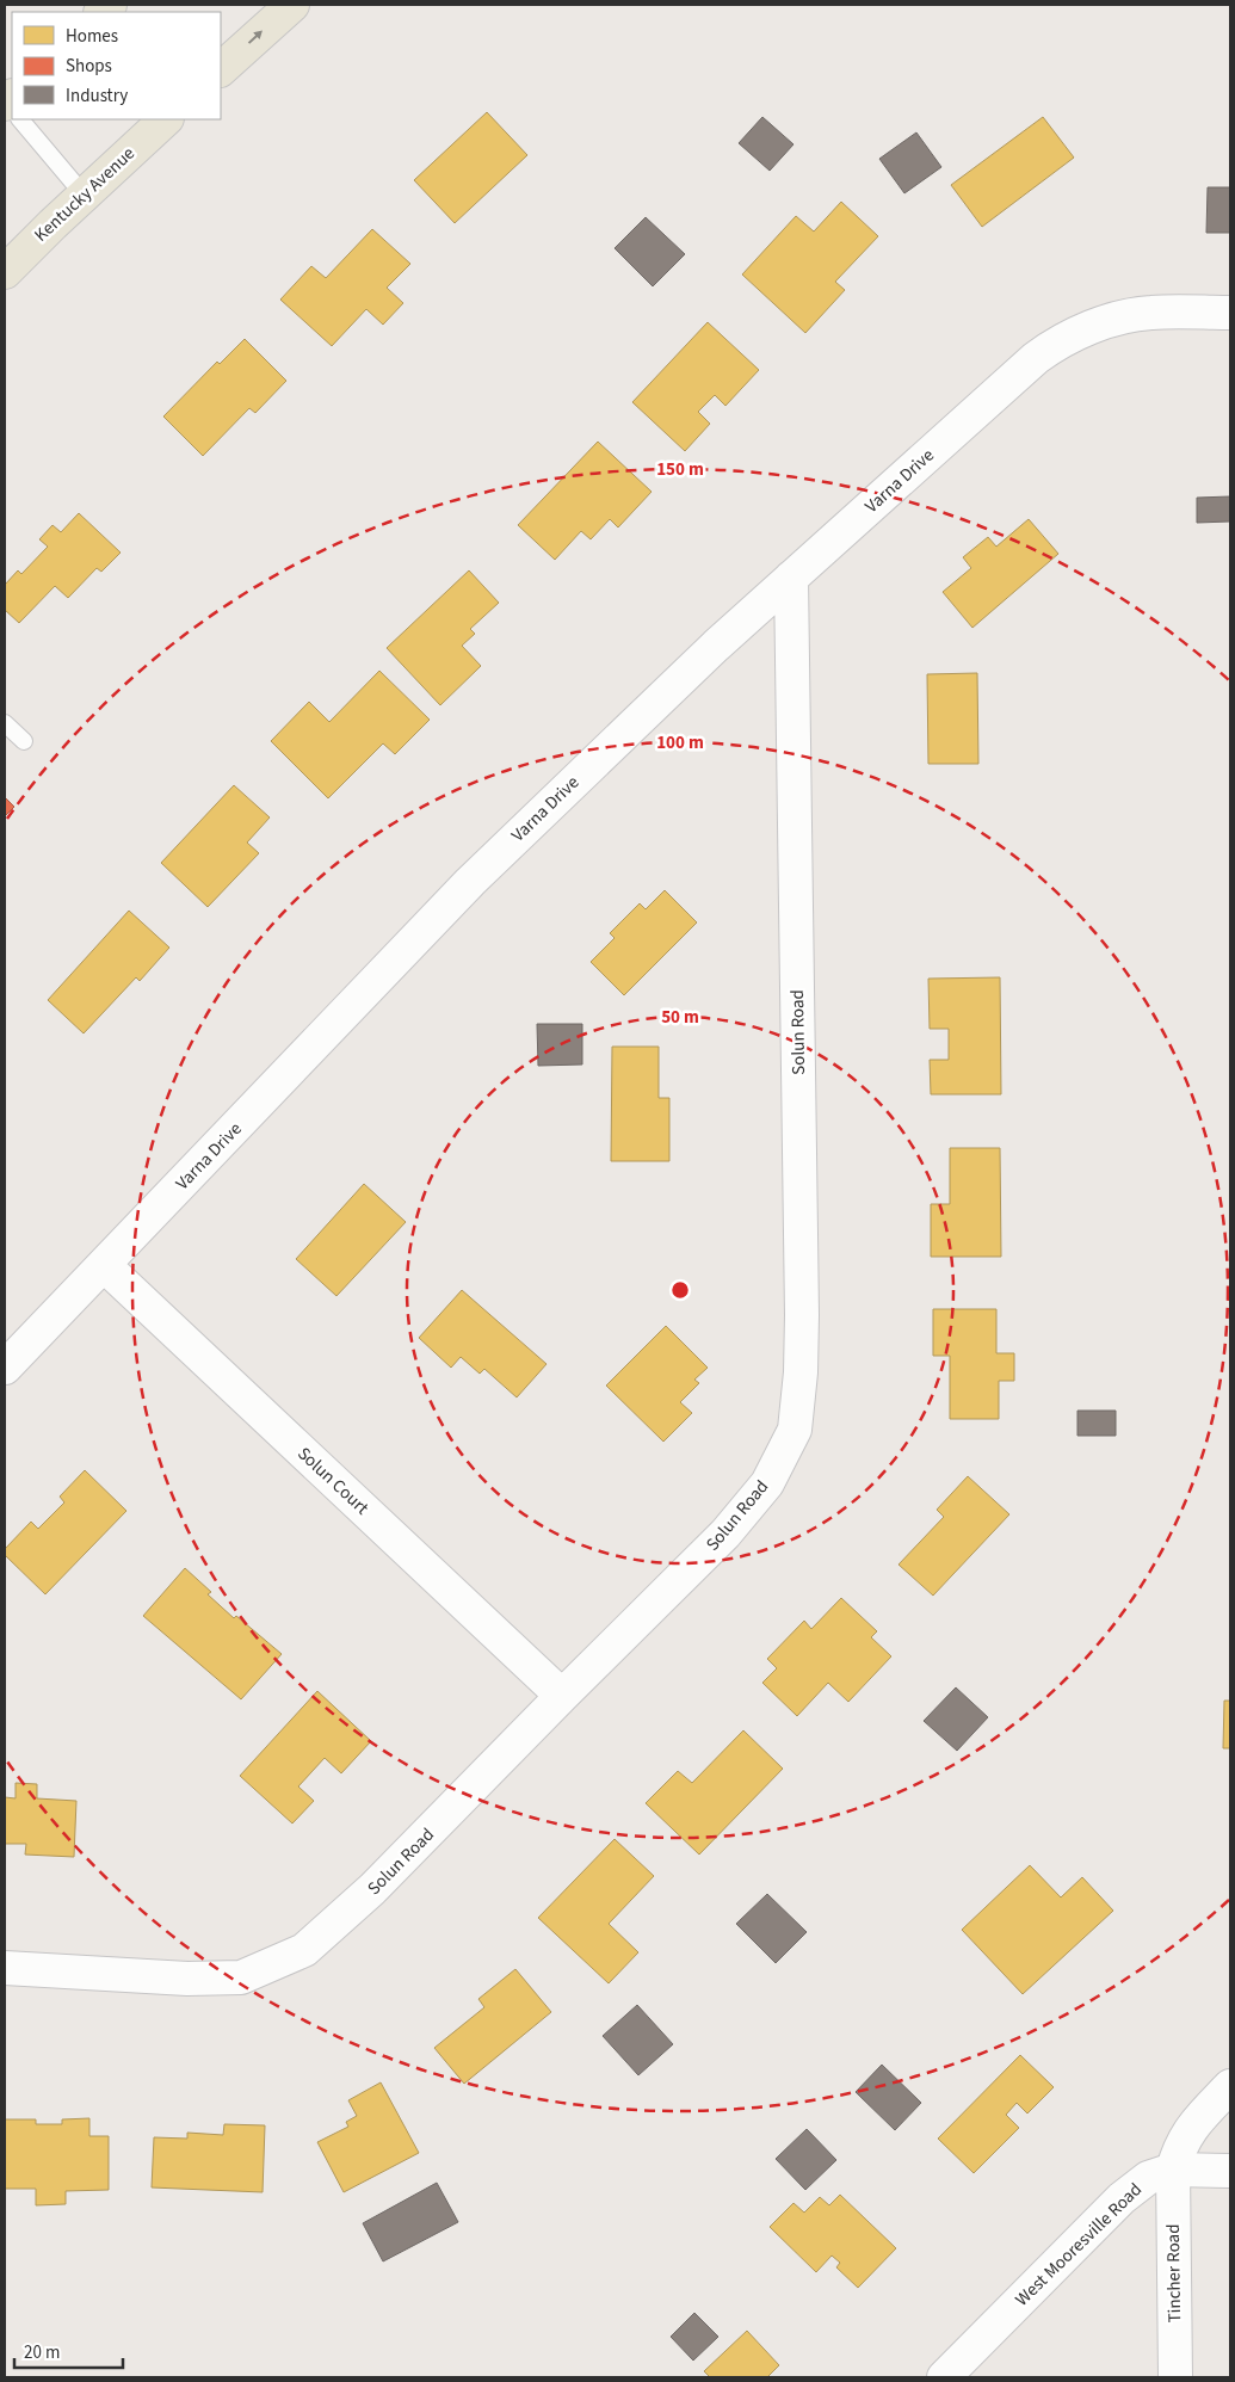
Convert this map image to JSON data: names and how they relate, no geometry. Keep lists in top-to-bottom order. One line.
{"streets":{"main road":["Kentucky Avenue"],"street":["Varna Drive","Solun Road","Solun Court","West Mooresville Road","Tincher Road"]},"crossings":[["Varna Drive","Solun Road"],["Varna Drive","Solun Court"],["Solun Road","Solun Court"],["West Mooresville Road","Tincher Road"]],"legend":["Homes","Shops","Industry"],"scale_bar":"20 m","rings":["150 m","100 m","50 m"]}
